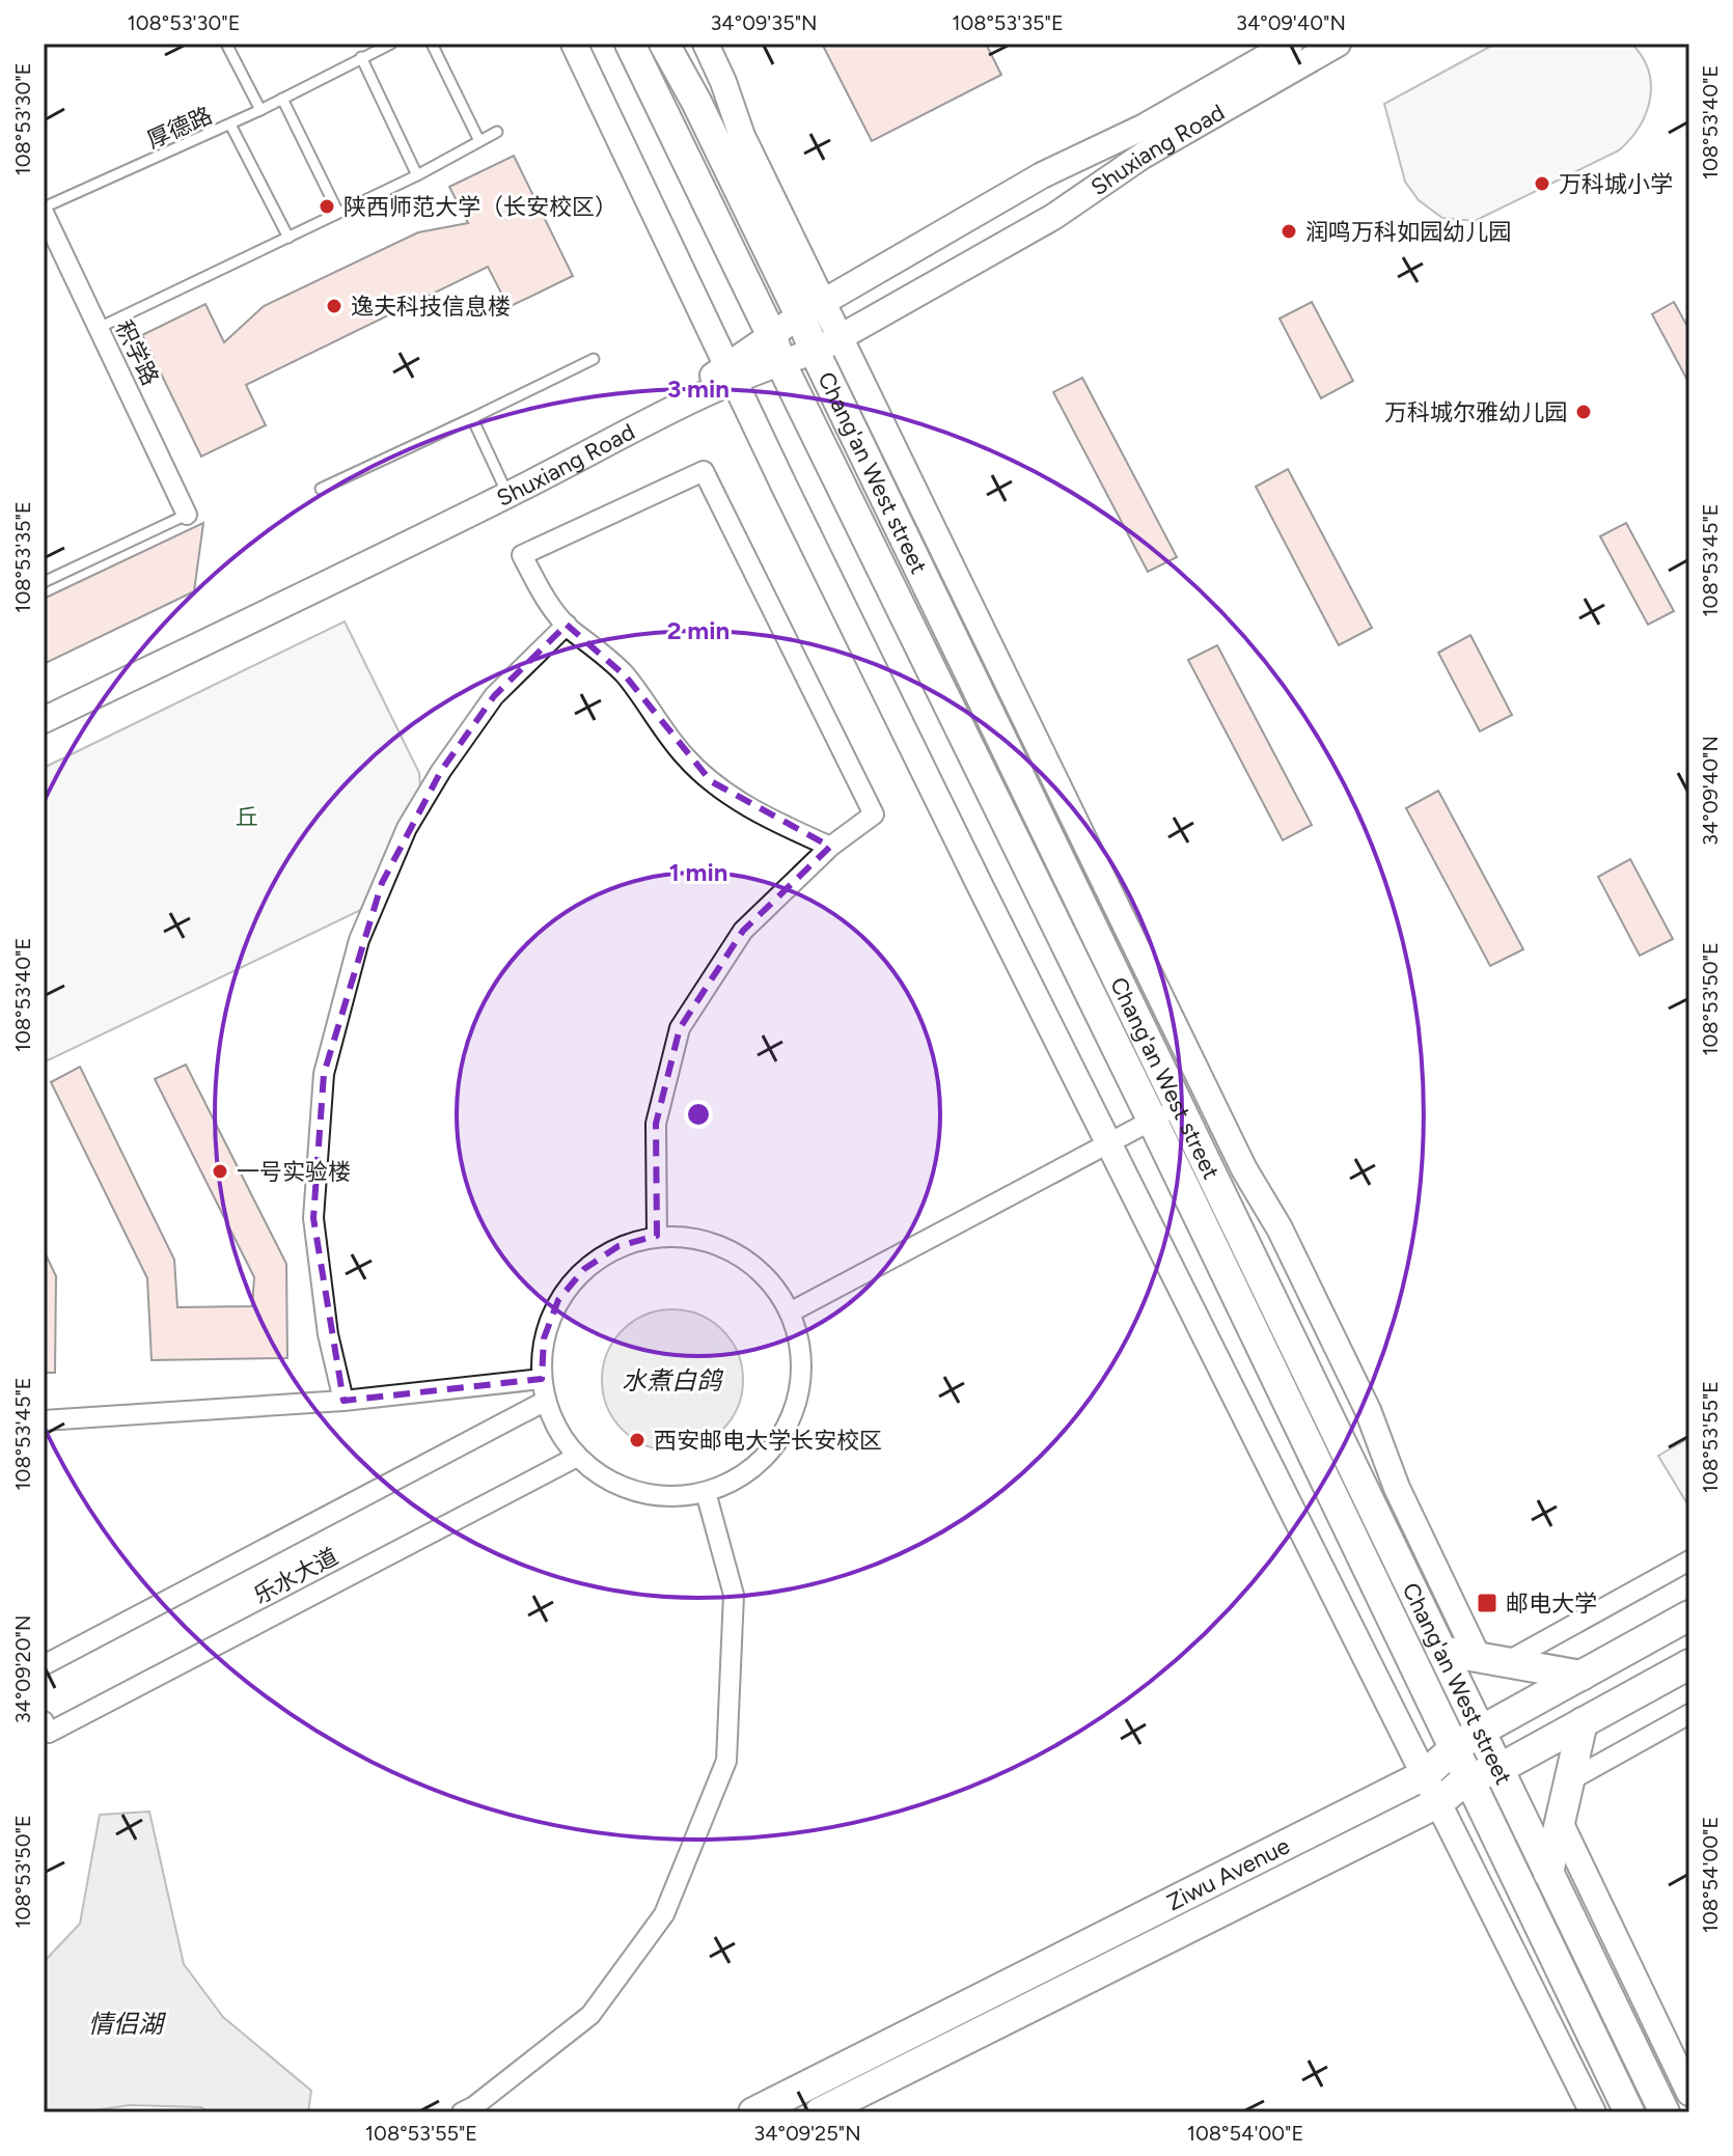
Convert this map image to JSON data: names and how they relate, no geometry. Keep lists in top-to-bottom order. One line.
{"streets":{"main road":["Shuxiang Road","Chang'an West street","Ziwu Avenue"],"street":["积学路","乐水大道"],"lane":["厚德路"]},"crossings":[["厚德路","积学路"],["Shuxiang Road","Chang'an West street"],["Chang'an West street","Ziwu Avenue"]],"water":["水煮白鸽","情侣湖"],"parks":["丘"],"places":{"other":["万科城小学","陕西师范大学（长安校区）","润鸣万科如园幼儿园","逸夫科技信息楼","万科城尔雅幼儿园","一号实验楼","西安邮电大学长安校区"],"transit":["邮电大学"]},"coordinates":["108°53'30\"E","34°09'35\"N","108°53'35\"E","34°09'40\"N","108°53'40\"E","108°53'45\"E","108°53'50\"E","108°53'55\"E","34°09'20\"N","108°54'00\"E","34°09'25\"N"],"rings":["3 min","2 min","1 min"]}
